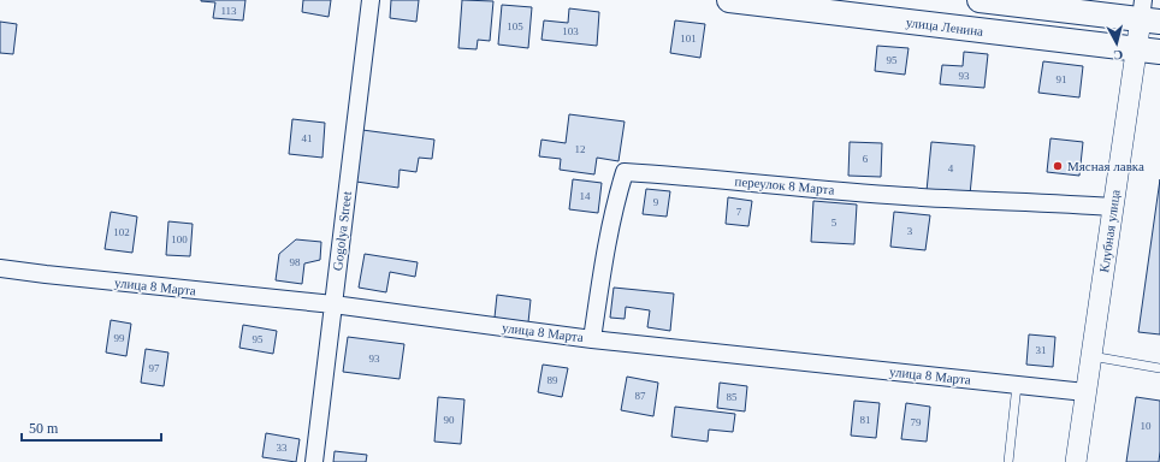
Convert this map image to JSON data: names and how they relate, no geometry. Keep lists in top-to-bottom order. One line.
{"streets":{"main road":["улица Ленина"],"street":["переулок 8 Марта","Gogolya Street","Клубная улица","улица 8 Марта"]},"crossings":[["улица Ленина","Клубная улица"],["переулок 8 Марта","Клубная улица"],["переулок 8 Марта","улица 8 Марта"],["Gogolya Street","улица 8 Марта"],["Клубная улица","улица 8 Марта"]],"places":["Мясная лавка"],"house_numbers":["113","105","103","101","95","93","91","41","12","6","4","14","9","7","5","3","102","100","98","99","95","31","93","97","89","87","85","90","81","79","10","33"],"scale_bar":"50 m","north":"bottom"}
